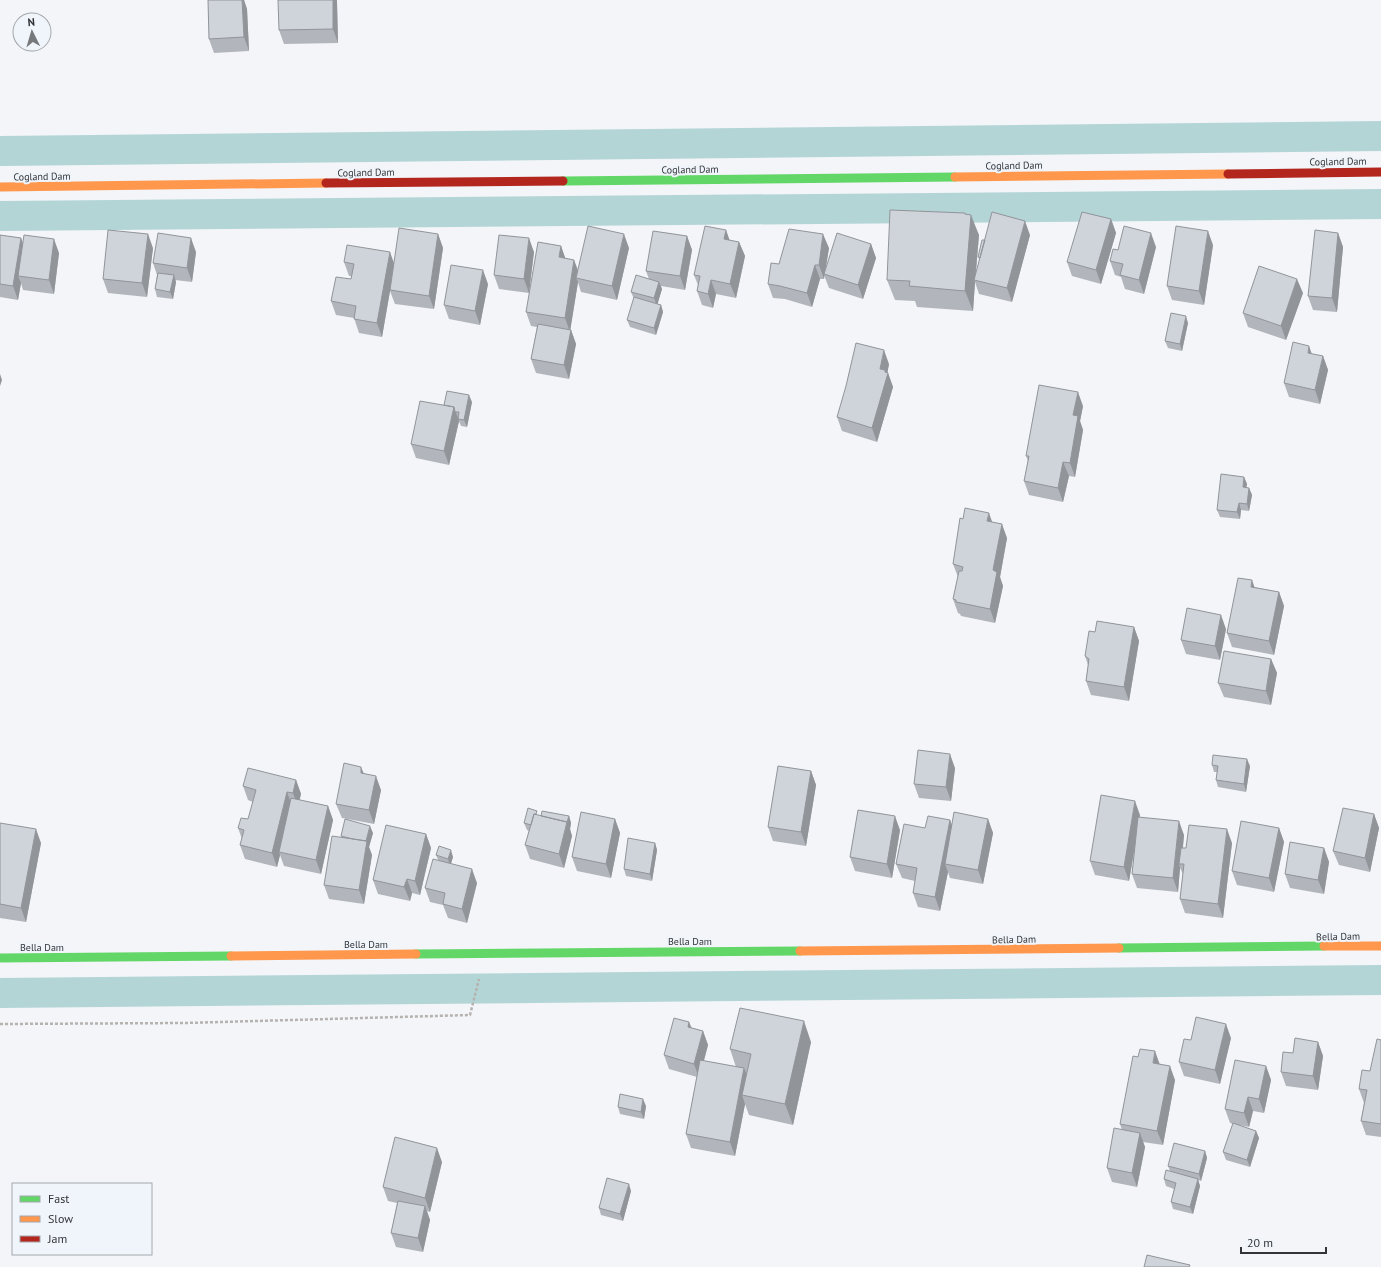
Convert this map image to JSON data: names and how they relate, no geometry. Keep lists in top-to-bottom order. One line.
{"streets":{"street":["Cogland Dam","Bella Dam"]},"legend":["Fast","Slow","Jam"],"scale_bar":"20 m","north":"top"}
